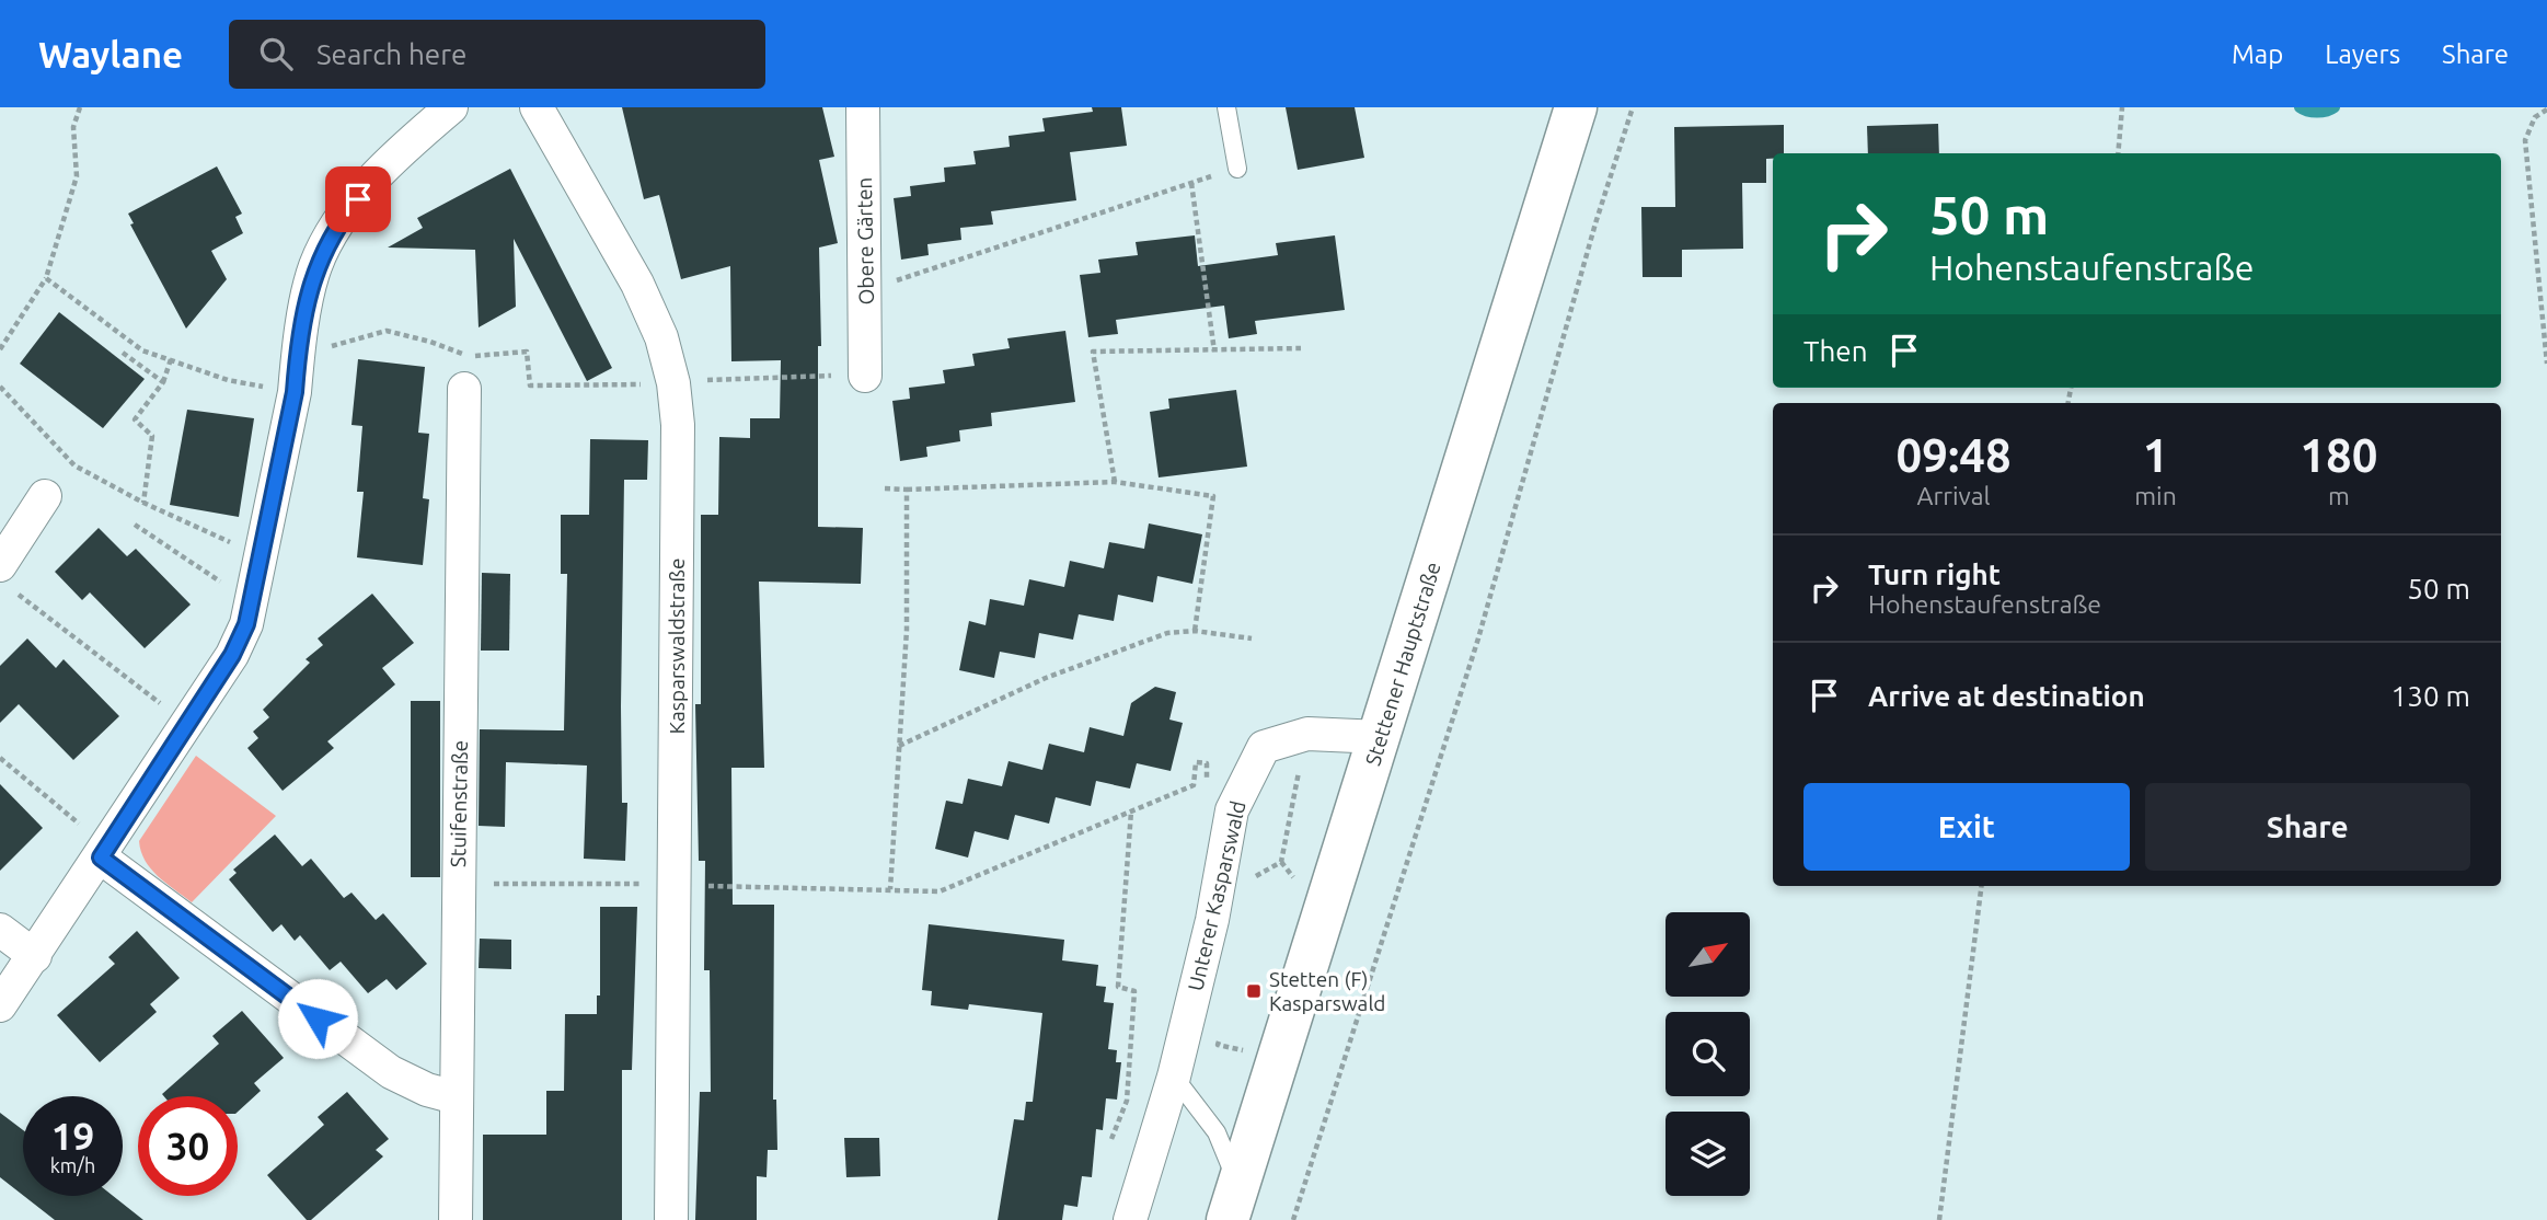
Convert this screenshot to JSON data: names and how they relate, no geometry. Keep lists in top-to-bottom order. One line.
{"streets":{"street":["Obere Gärten","Kasparswaldstraße","Stettener Hauptstraße","Stuifenstraße","Unterer Kasparswald"]},"crossings":[["Stettener Hauptstraße","Unterer Kasparswald"]],"places":{"transit":["Stetten (F) Kasparswald"]},"north":"top right","page":{"header":"Waylane","search":"Search here","nav":["Map","Layers","Share"],"turn":["50 m","Hohenstaufenstraße"],"then":"Then","eta":["09:48","Arrival","1","min","180","m"],"list":[{"name":"Turn right","note":"Hohenstaufenstraße","value":"50 m"},{"name":"Arrive at destination","value":"130 m"}],"buttons":["Exit","Share"],"speed":"19 km/h","limit":"30"}}
